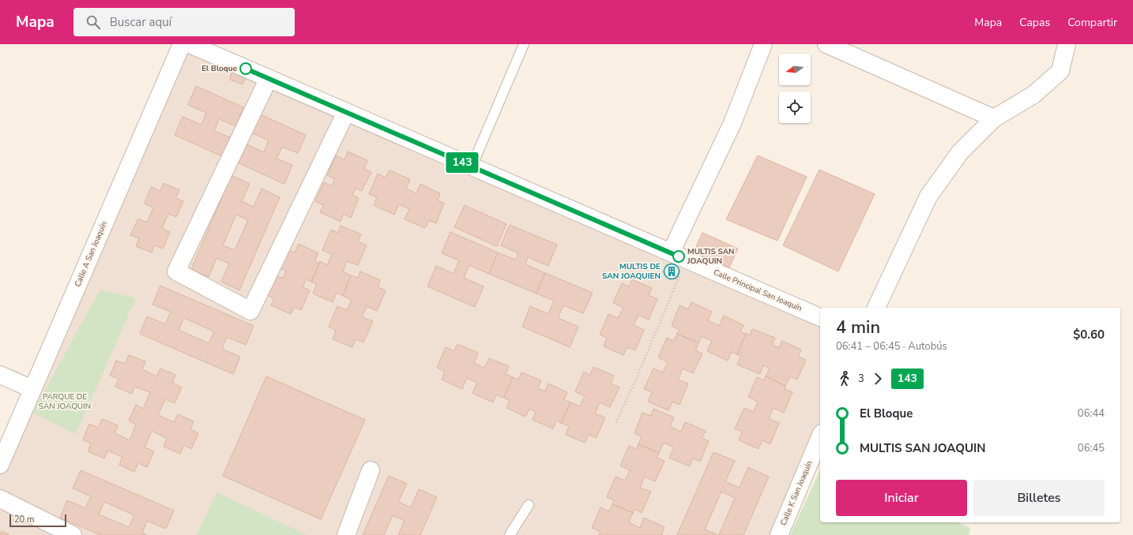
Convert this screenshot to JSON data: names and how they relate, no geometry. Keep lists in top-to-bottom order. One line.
{"streets":{"street":["Calle A San Joaquín","Calle Principal San Joaquín","Calle K San Joaquín"]},"parks":["PARQUE DE SAN JOAQUIN"],"places":{"other":["El Bloque","MULTIS SAN JOAQUIN"],"building":["MULTIS DE SAN JOAQUIEN"]},"lines":["bus line 143"],"scale_bar":"20 m","north":"left","page":{"header":"Mapa","search":"Buscar aquí","nav":["Mapa","Capas","Compartir"],"on_map":"143","heading":["4 min","06:41 – 06:45 · Autobús","$0.60"],"legs":["3","143"],"list":[{"name":"El Bloque","value":"06:44"},{"name":"MULTIS SAN JOAQUIN","value":"06:45"}],"buttons":["Iniciar","Billetes"],"scale":"20 m"}}
